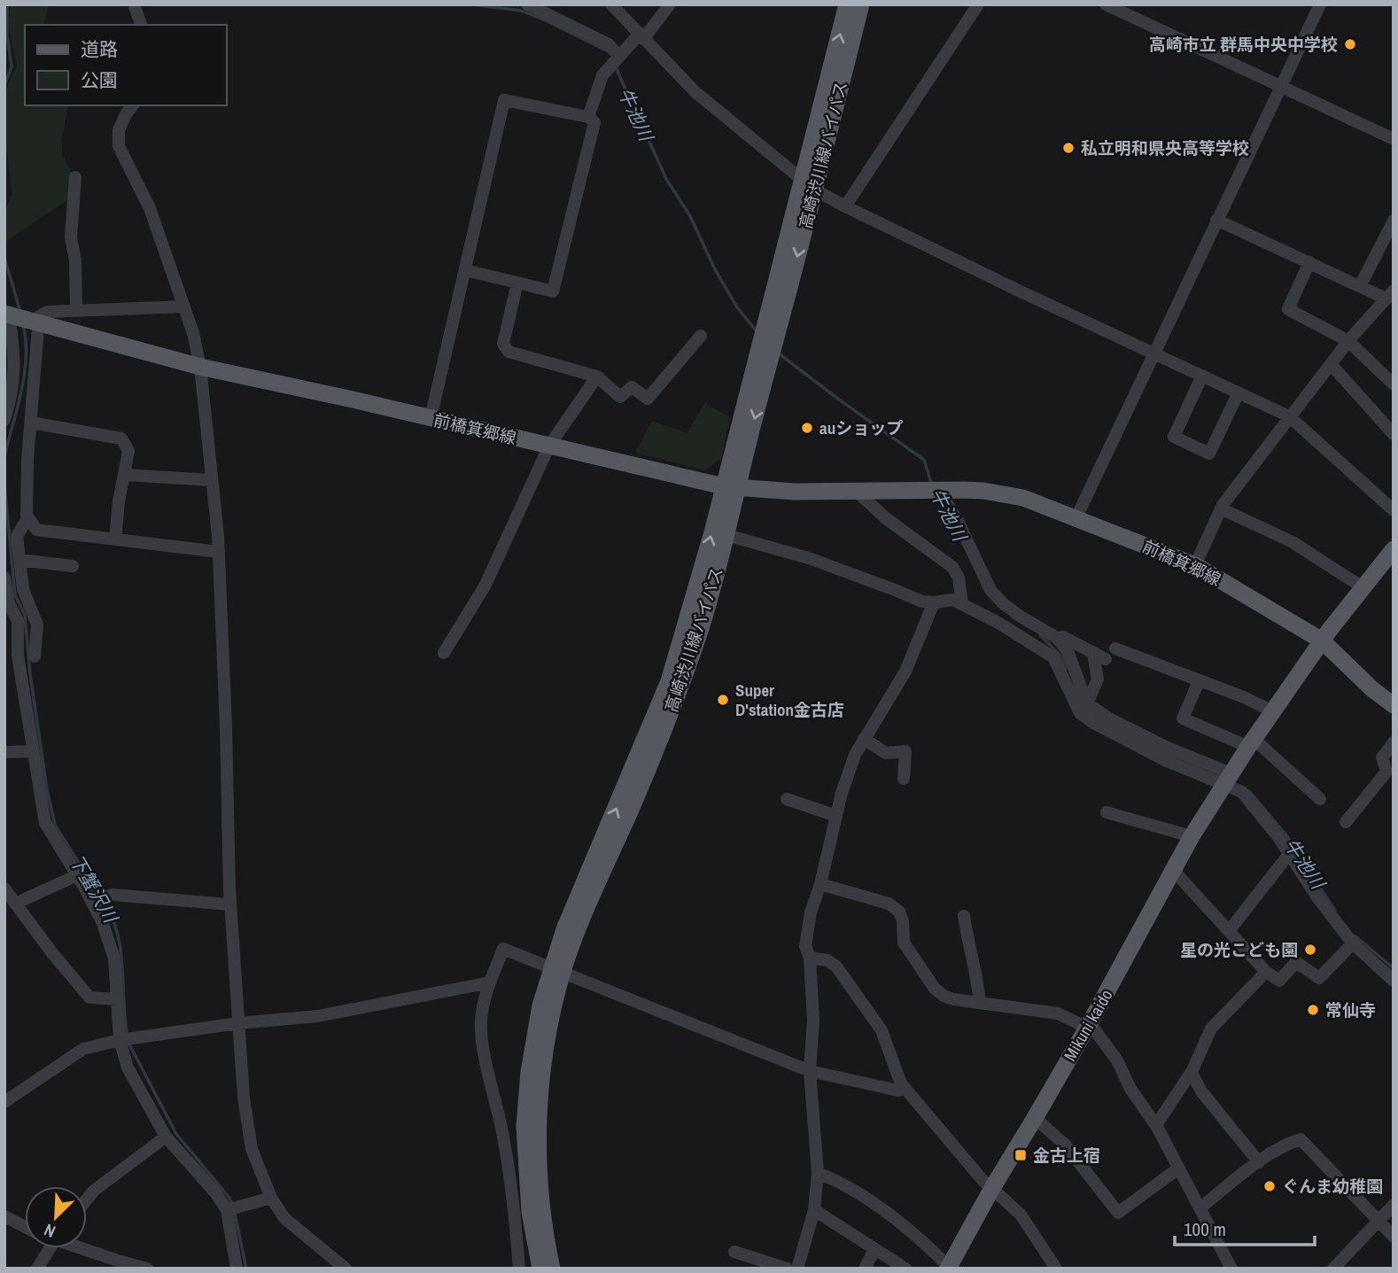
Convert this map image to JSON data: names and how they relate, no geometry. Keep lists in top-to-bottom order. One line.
{"streets":{"main road":["高崎渋川線バイパス","前橋箕郷線","Mikuni kaido"]},"crossings":[["高崎渋川線バイパス","前橋箕郷線"],["前橋箕郷線","Mikuni kaido"]],"water":["牛池川","下蟹沢川"],"places":{"other":["高崎市立 群馬中央中学校","私立明和県央高等学校","auショップ","Super D'station金古店","星の光こども園","常仙寺","ぐんま幼稚園"],"transit":["金古上宿"]},"legend":["道路","公園"],"scale_bar":"100 m","north":"bottom left"}
